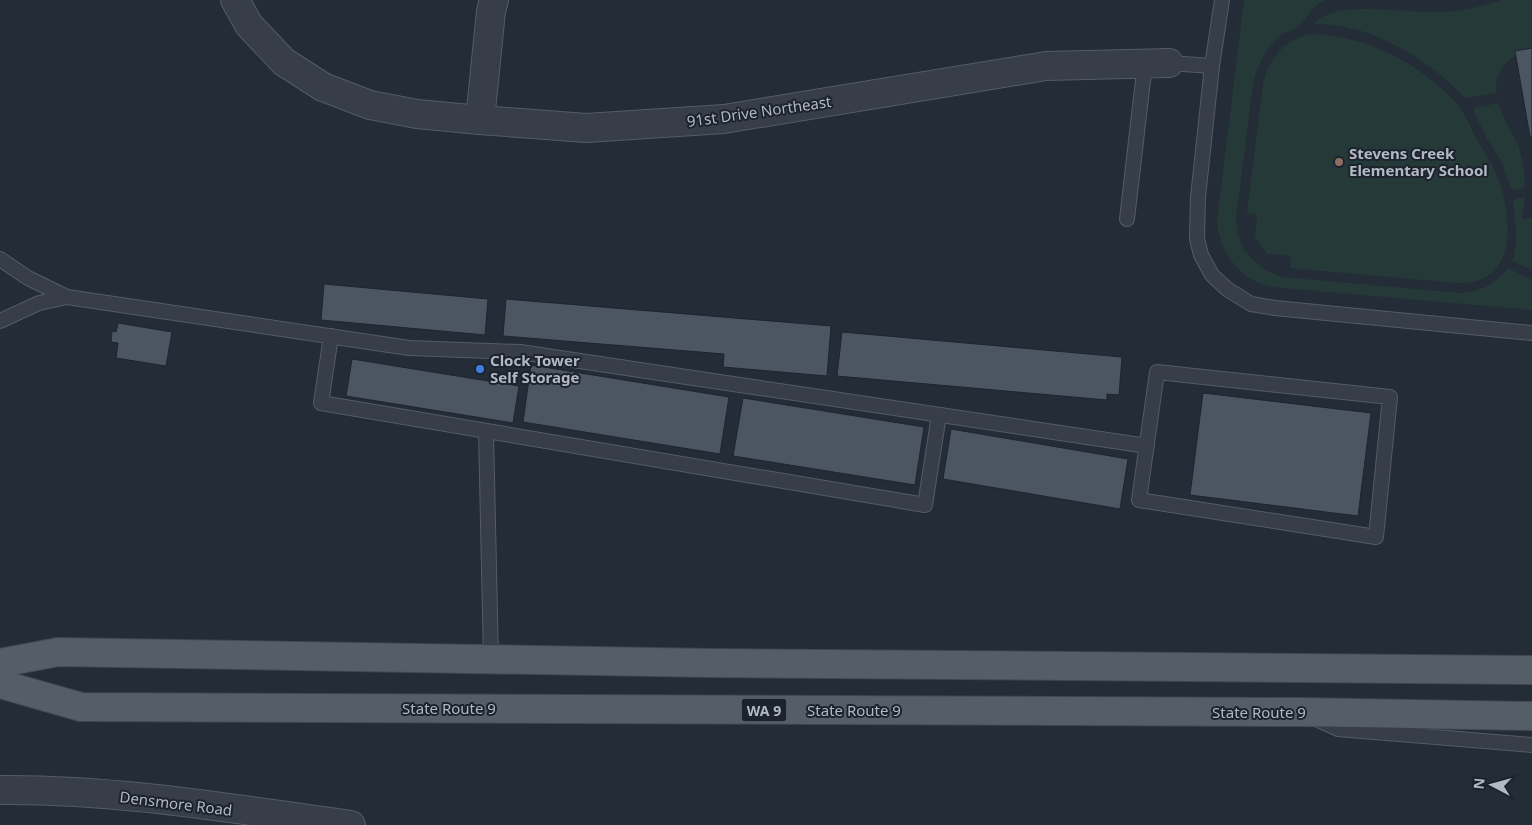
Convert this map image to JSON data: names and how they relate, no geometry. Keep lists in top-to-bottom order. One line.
{"streets":{"main road":["State Route 9","WA 9"],"street":["91st Drive Northeast","Densmore Road"]},"places":["Stevens Creek Elementary School","Clock Tower Self Storage"],"north":"left"}
